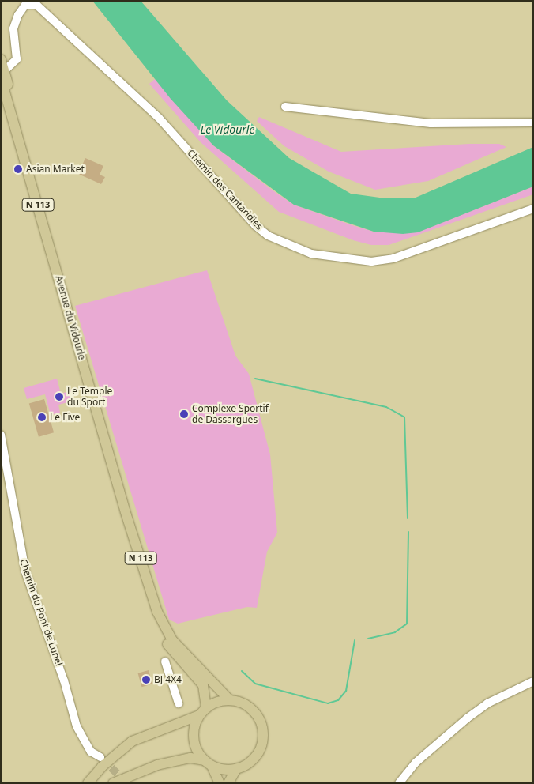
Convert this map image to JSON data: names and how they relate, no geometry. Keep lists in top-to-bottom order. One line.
{"streets":{"main road":["N 113","Avenue du Vidourle"],"street":["Chemin des Cantaridies","Chemin du Pont de Lunel"]},"crossings":[["Chemin des Cantaridies","Avenue du Vidourle"]],"water":["Le Vidourle"],"places":["Asian Market","Le Temple du Sport","Complexe Sportif de Dassargues","Le Five","BJ 4X4"]}
